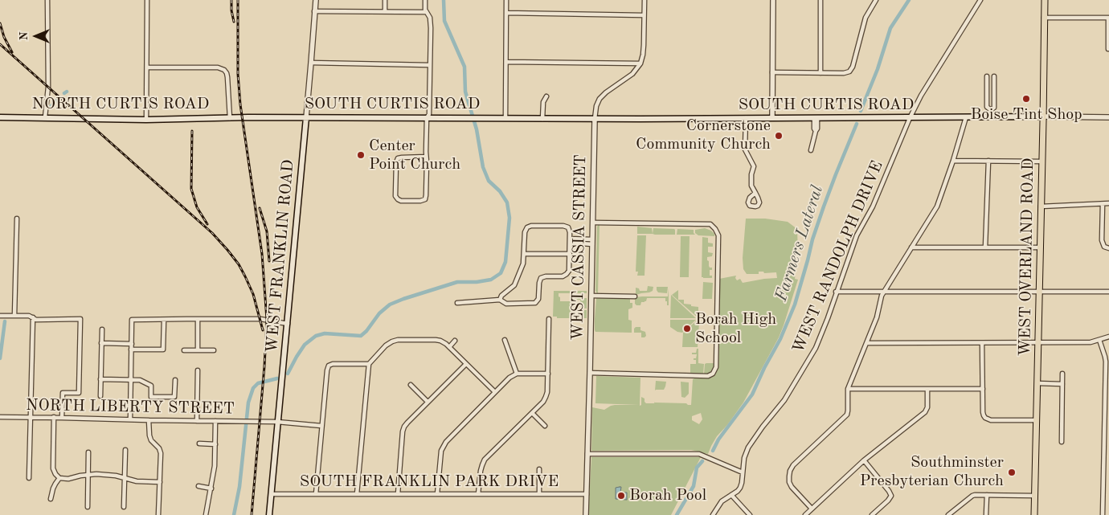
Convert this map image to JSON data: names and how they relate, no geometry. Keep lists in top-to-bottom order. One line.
{"streets":{"main road":["NORTH CURTIS ROAD","SOUTH CURTIS ROAD","WEST FRANKLIN ROAD","WEST OVERLAND ROAD"],"street":["WEST CASSIA STREET","WEST RANDOLPH DRIVE","NORTH LIBERTY STREET","SOUTH FRANKLIN PARK DRIVE"]},"crossings":[["NORTH CURTIS ROAD","SOUTH CURTIS ROAD"],["SOUTH CURTIS ROAD","WEST CASSIA STREET"],["SOUTH CURTIS ROAD","WEST FRANKLIN ROAD"],["SOUTH CURTIS ROAD","WEST RANDOLPH DRIVE"],["SOUTH CURTIS ROAD","WEST OVERLAND ROAD"],["WEST CASSIA STREET","SOUTH FRANKLIN PARK DRIVE"],["WEST FRANKLIN ROAD","NORTH LIBERTY STREET"],["WEST FRANKLIN ROAD","SOUTH FRANKLIN PARK DRIVE"]],"water":["Farmers Lateral"],"places":["Boise Tint Shop","Cornerstone Community Church","Center Point Church","Borah High School","Southminster Presbyterian Church","Borah Pool"],"north":"left"}
